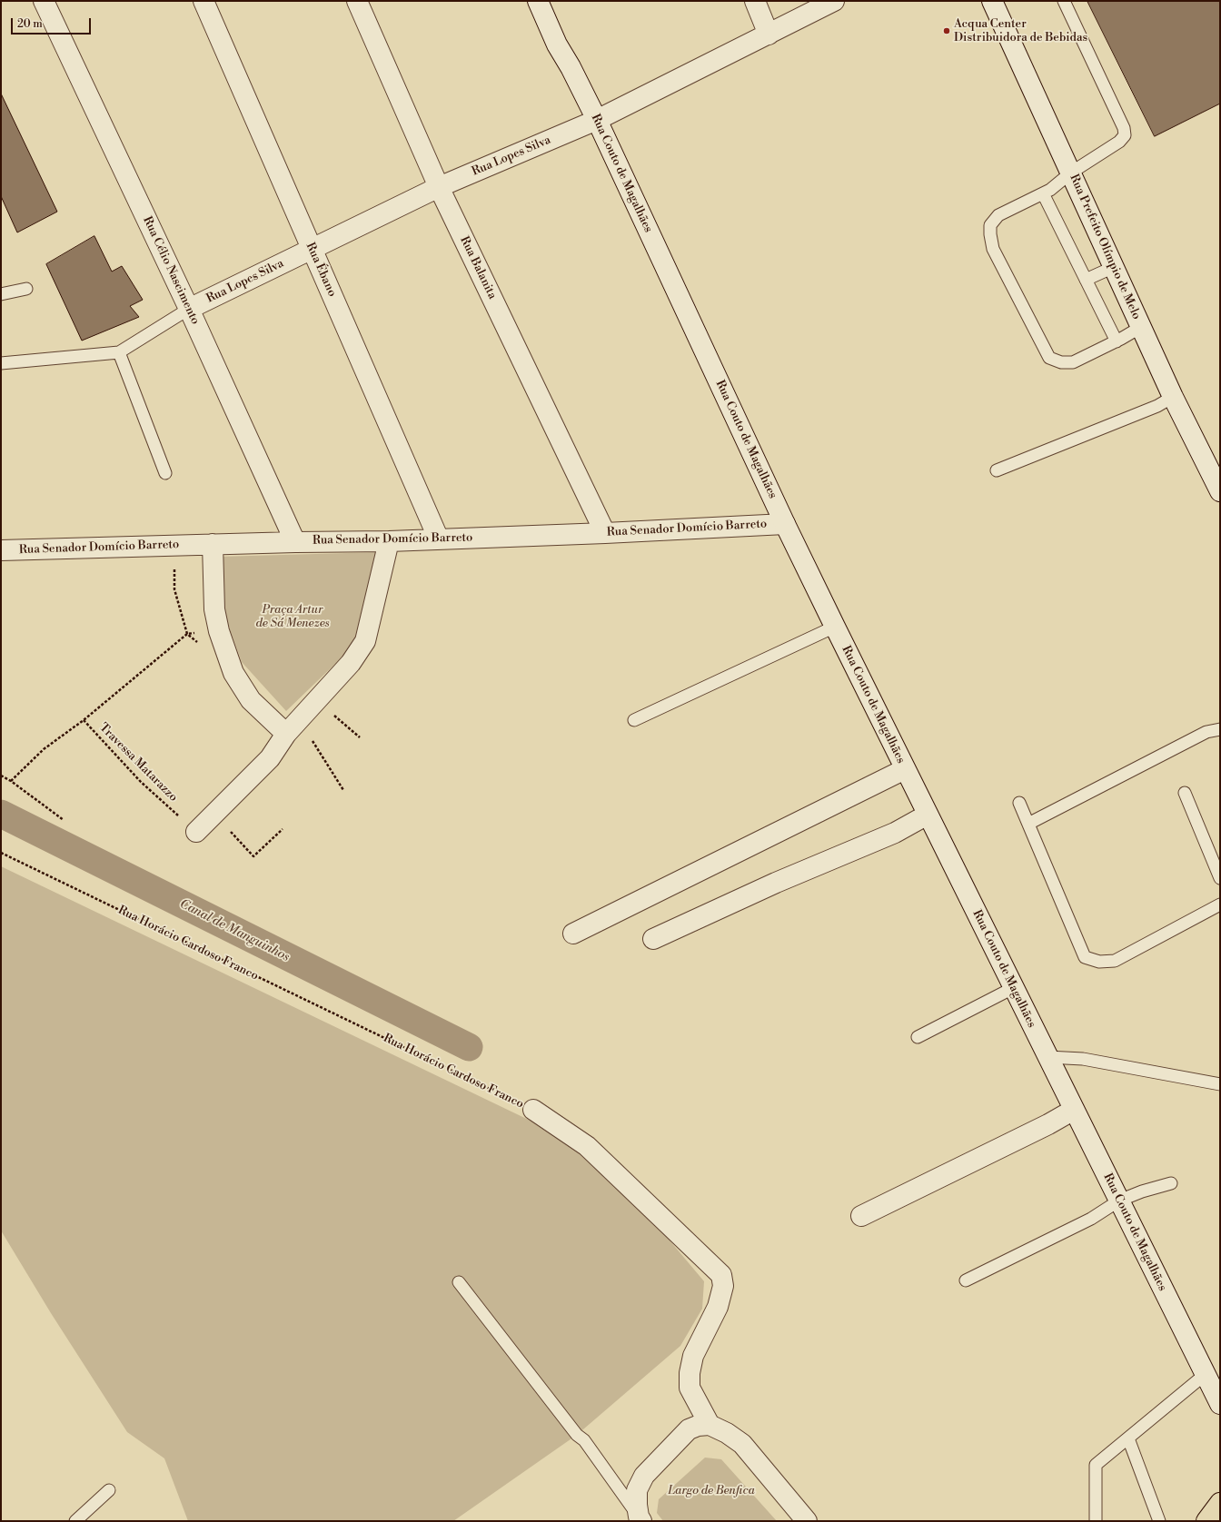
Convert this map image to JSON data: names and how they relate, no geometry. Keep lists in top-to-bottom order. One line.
{"streets":{"street":["Rua Lopes Silva","Rua Couto de Magalhães","Rua Prefeito Olímpio de Melo","Rua Balanita","Rua Ébano","Rua Célio Nascimento","Rua Senador Domício Barreto","Rua Horácio Cardoso Franco"],"path":["Travessa Matarazzo"]},"crossings":[["Rua Lopes Silva","Rua Couto de Magalhães"],["Rua Lopes Silva","Rua Balanita"],["Rua Lopes Silva","Rua Ébano"],["Rua Lopes Silva","Rua Célio Nascimento"],["Rua Couto de Magalhães","Rua Senador Domício Barreto"],["Rua Balanita","Rua Senador Domício Barreto"],["Rua Ébano","Rua Senador Domício Barreto"],["Rua Célio Nascimento","Rua Senador Domício Barreto"]],"water":["Canal de Manguinhos"],"parks":["Praça Artur de Sá Menezes","Largo de Benfica"],"places":["Acqua Center Distribuidora de Bebidas"],"scale_bar":"20 m"}
